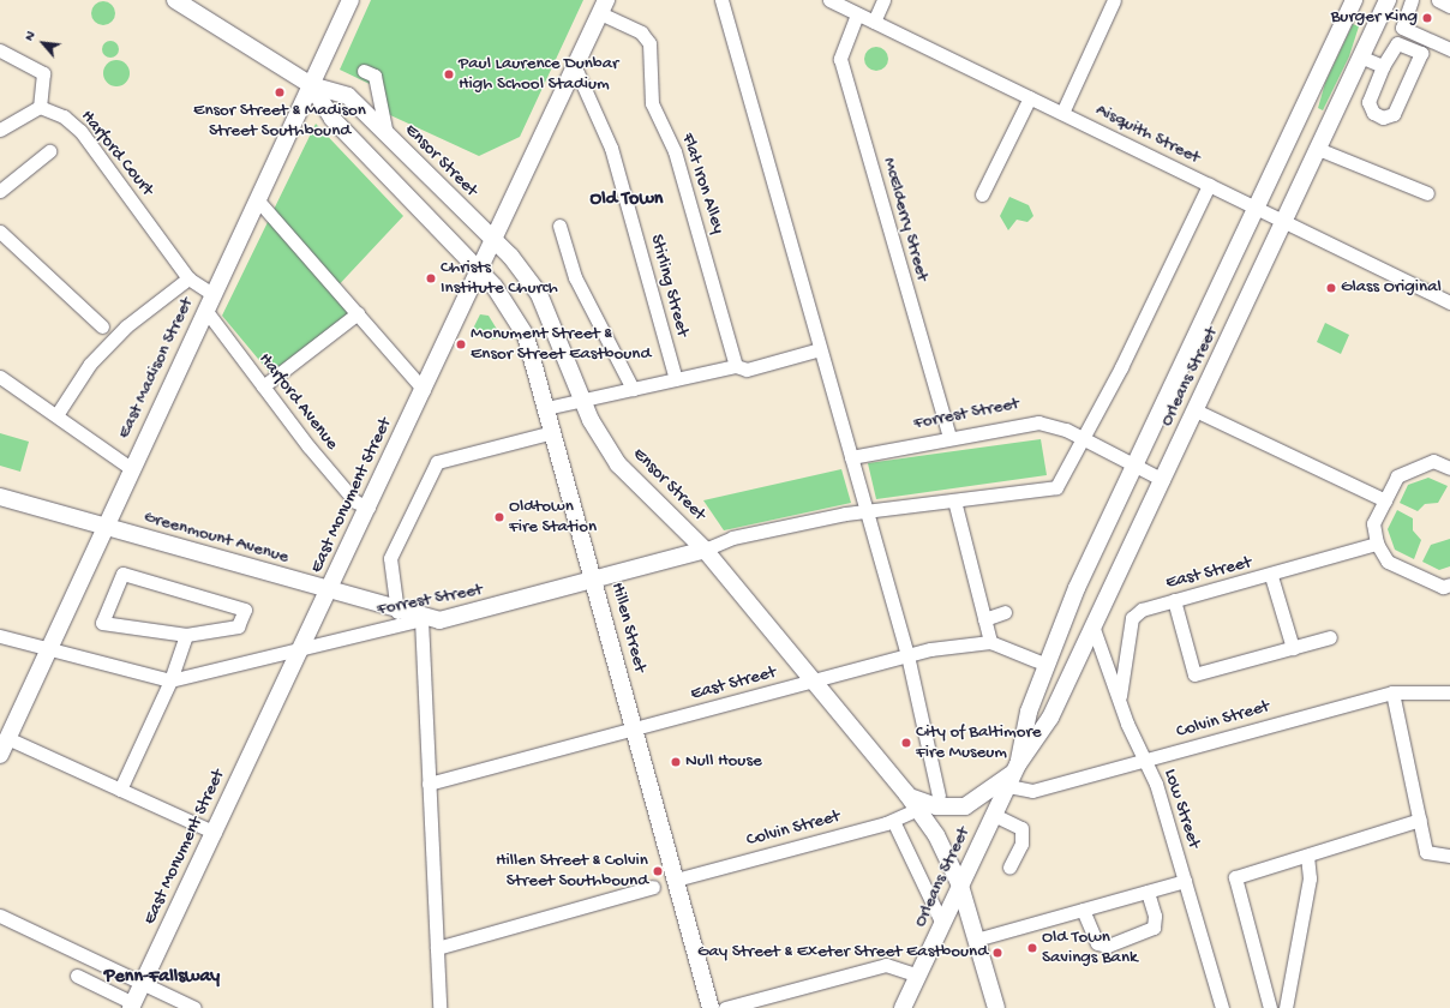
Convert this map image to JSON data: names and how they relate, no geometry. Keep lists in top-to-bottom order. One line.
{"streets":{"main road":["Ensor Street","East Madison Street","Orleans Street","Forrest Street","East Monument Street","Greenmount Avenue","Hillen Street"],"street":["Aisquith Street","Harford Court","Flat Iron Alley","McElderry Street","Stirling Street","Harford Avenue","East Street","Colvin Street","Low Street"]},"crossings":[["Aisquith Street","McElderry Street"],["Aisquith Street","Orleans Street"],["Harford Court","East Madison Street"],["Ensor Street","East Madison Street"],["Ensor Street","Orleans Street"],["Ensor Street","Forrest Street"],["Ensor Street","East Monument Street"],["Ensor Street","East Street"],["Ensor Street","Hillen Street"],["Ensor Street","Colvin Street"],["Flat Iron Alley","East Monument Street"],["McElderry Street","Forrest Street"],["Stirling Street","East Monument Street"],["East Madison Street","Harford Avenue"],["East Madison Street","Forrest Street"],["East Madison Street","Greenmount Avenue"],["Orleans Street","Forrest Street"],["Orleans Street","East Street"],["Orleans Street","Colvin Street"],["Orleans Street","Low Street"],["Harford Avenue","East Monument Street"],["Forrest Street","East Monument Street"],["Forrest Street","Greenmount Avenue"],["Forrest Street","Hillen Street"],["East Monument Street","Greenmount Avenue"],["East Monument Street","Hillen Street"],["East Street","Hillen Street"],["East Street","Low Street"],["Hillen Street","Colvin Street"],["Colvin Street","Low Street"]],"districts":["Old Town","Penn-Fallsway"],"places":["Burger King","Paul Laurence Dunbar High School Stadium","Ensor Street & Madison Street Southbound","Christs Institute Church","Glass Original","Monument Street & Ensor Street Eastbound","Oldtown Fire Station","City of Baltimore Fire Museum","Null House","Hillen Street & Colvin Street Southbound","Old Town Savings Bank","Gay Street & Exeter Street Eastbound"],"north":"top left"}
